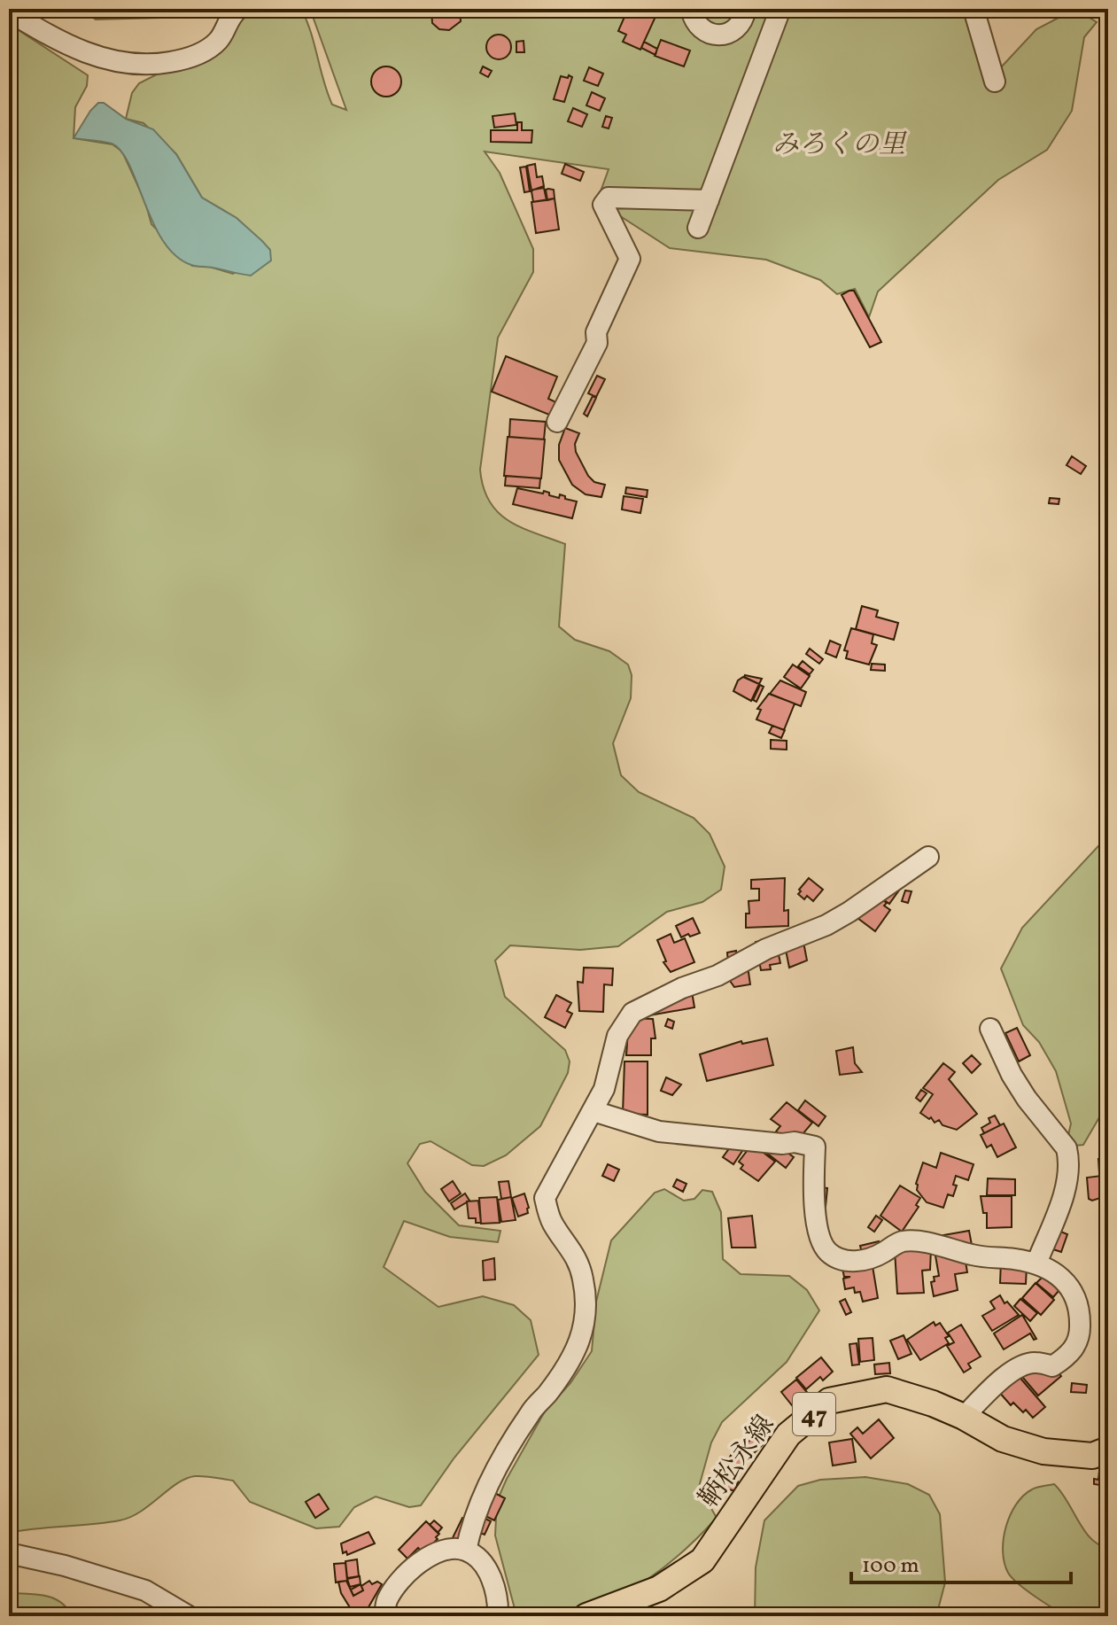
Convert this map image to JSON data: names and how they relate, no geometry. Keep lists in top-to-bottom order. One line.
{"streets":{"main road":["47","鞆松永線"]},"parks":["みろくの里"],"scale_bar":"100 m"}
